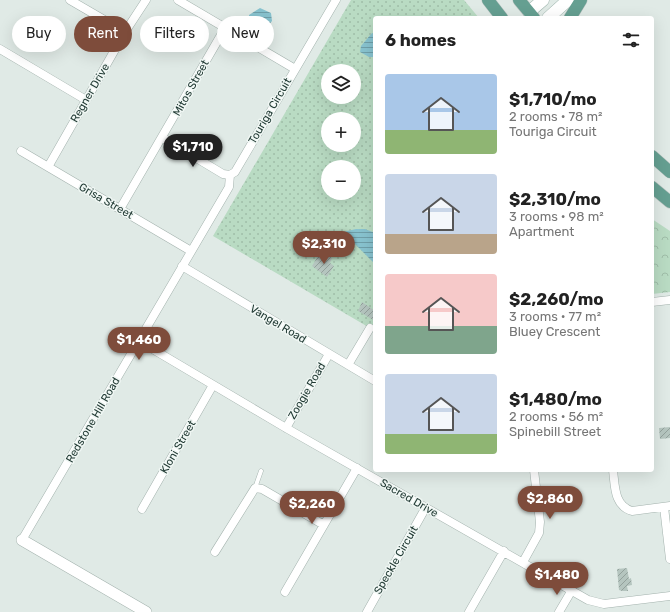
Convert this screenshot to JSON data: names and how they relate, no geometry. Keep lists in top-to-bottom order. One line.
{"streets":{"street":["Mitos Street","Regner Drive","Touriga Circuit","Grisa Street","Vangel Road","Zoogie Road","Redstone Hill Road","Kloni Street","Sacred Drive","Speckle Circuit"]},"crossings":[["Mitos Street","Grisa Street"],["Regner Drive","Grisa Street"],["Touriga Circuit","Redstone Hill Road"],["Grisa Street","Redstone Hill Road"],["Vangel Road","Zoogie Road"],["Vangel Road","Redstone Hill Road"],["Zoogie Road","Sacred Drive"],["Redstone Hill Road","Sacred Drive"],["Kloni Street","Sacred Drive"],["Sacred Drive","Speckle Circuit"]],"page":{"chip":["Buy","Rent","Filters","New"],"heading":"6 homes","map_buttons":["+","−"],"list":[{"name":"$1,710/mo","note":"2 rooms · 78 m² · Touriga Circuit"},{"name":"$2,310/mo","note":"3 rooms · 98 m² · Apartment"},{"name":"$2,260/mo","note":"3 rooms · 77 m² · Bluey Crescent"},{"name":"$1,480/mo","note":"2 rooms · 56 m² · Spinebill Street"}],"price":["$1,710","$2,310","$1,460","$2,860","$2,260","$1,480"]}}
